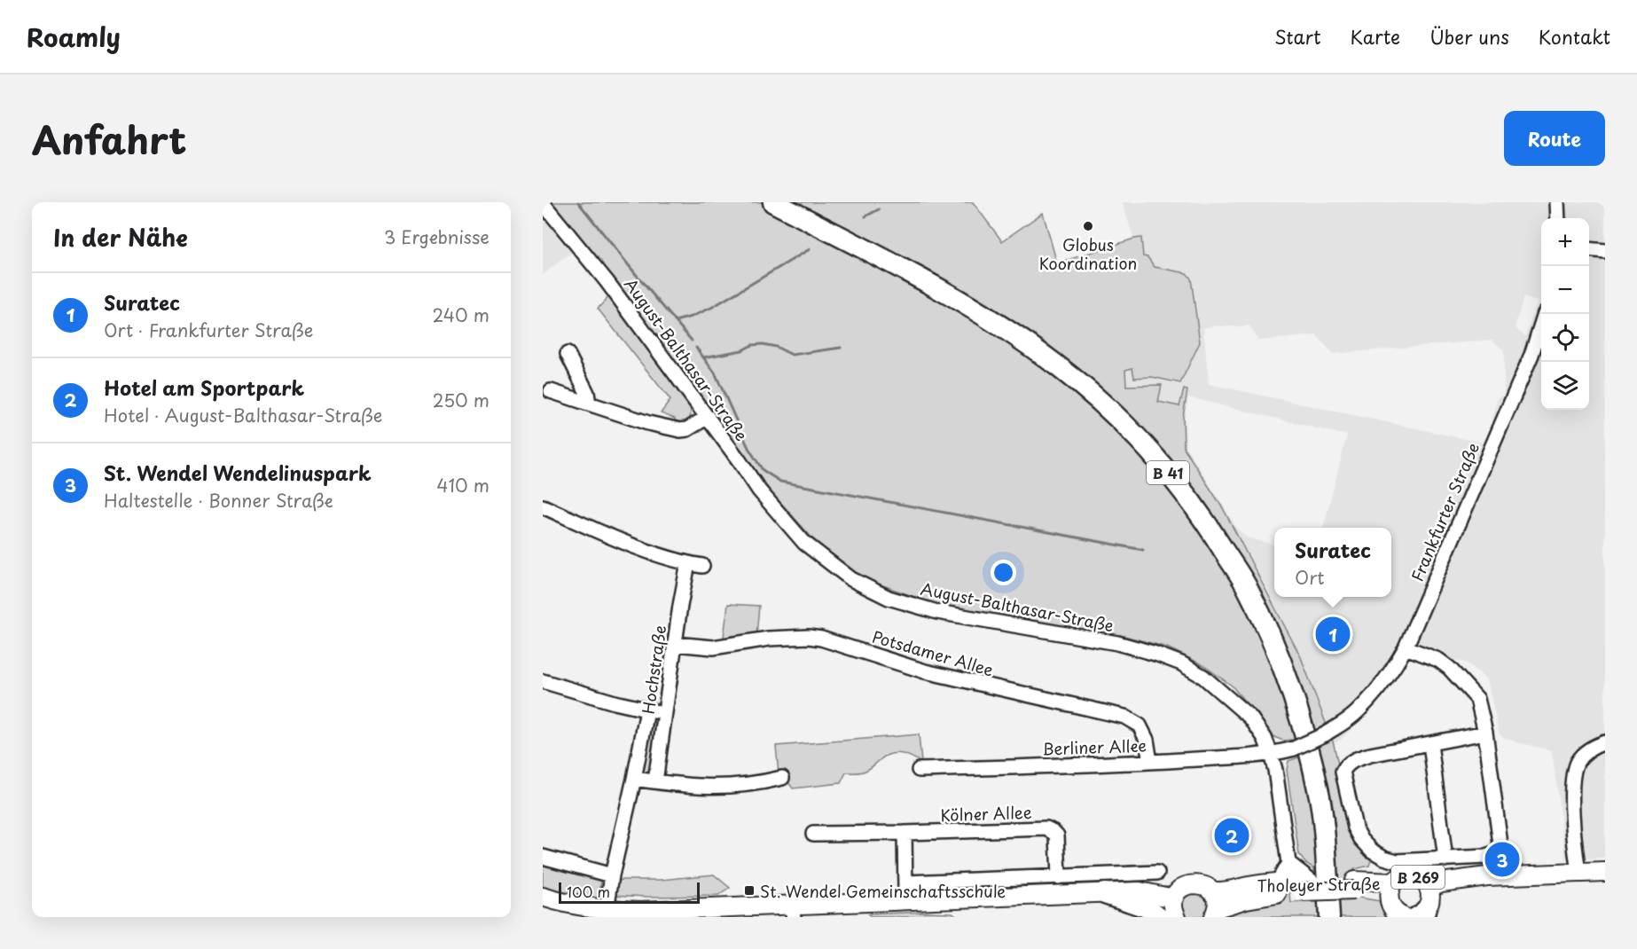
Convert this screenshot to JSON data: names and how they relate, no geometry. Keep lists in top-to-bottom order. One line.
{"streets":{"highway":["B 41"],"main road":["B 269","Tholeyer Straße"],"street":["August-Balthasar-Straße","Frankfurter Straße","Potsdamer Allee","Hochstraße","Berliner Allee","Kölner Allee"]},"crossings":[["August-Balthasar-Straße","Frankfurter Straße"],["August-Balthasar-Straße","Berliner Allee"],["Frankfurter Straße","Berliner Allee"],["Potsdamer Allee","Hochstraße"],["Potsdamer Allee","Berliner Allee"],["B 269","Tholeyer Straße"]],"places":{"other":["Globus Koordination"],"transit":["St. Wendel Gemeinschaftsschule"]},"scale_bar":"100 m","page":{"header":"Roamly","nav":["Start","Karte","Über uns","Kontakt"],"title":"Anfahrt","buttons":"Route","heading":["In der Nähe","3 Ergebnisse"],"map_buttons":["+","−"],"list":[{"mark":"1","name":"Suratec","note":"Ort · Frankfurter Straße","value":"240 m"},{"mark":"2","name":"Hotel am Sportpark","note":"Hotel · August-Balthasar-Straße","value":"250 m"},{"mark":"3","name":"St. Wendel Wendelinuspark","note":"Haltestelle · Bonner Straße","value":"410 m"}],"popup":["Suratec","Ort"],"pins":["1","2","3"],"scale":"100 m"}}
